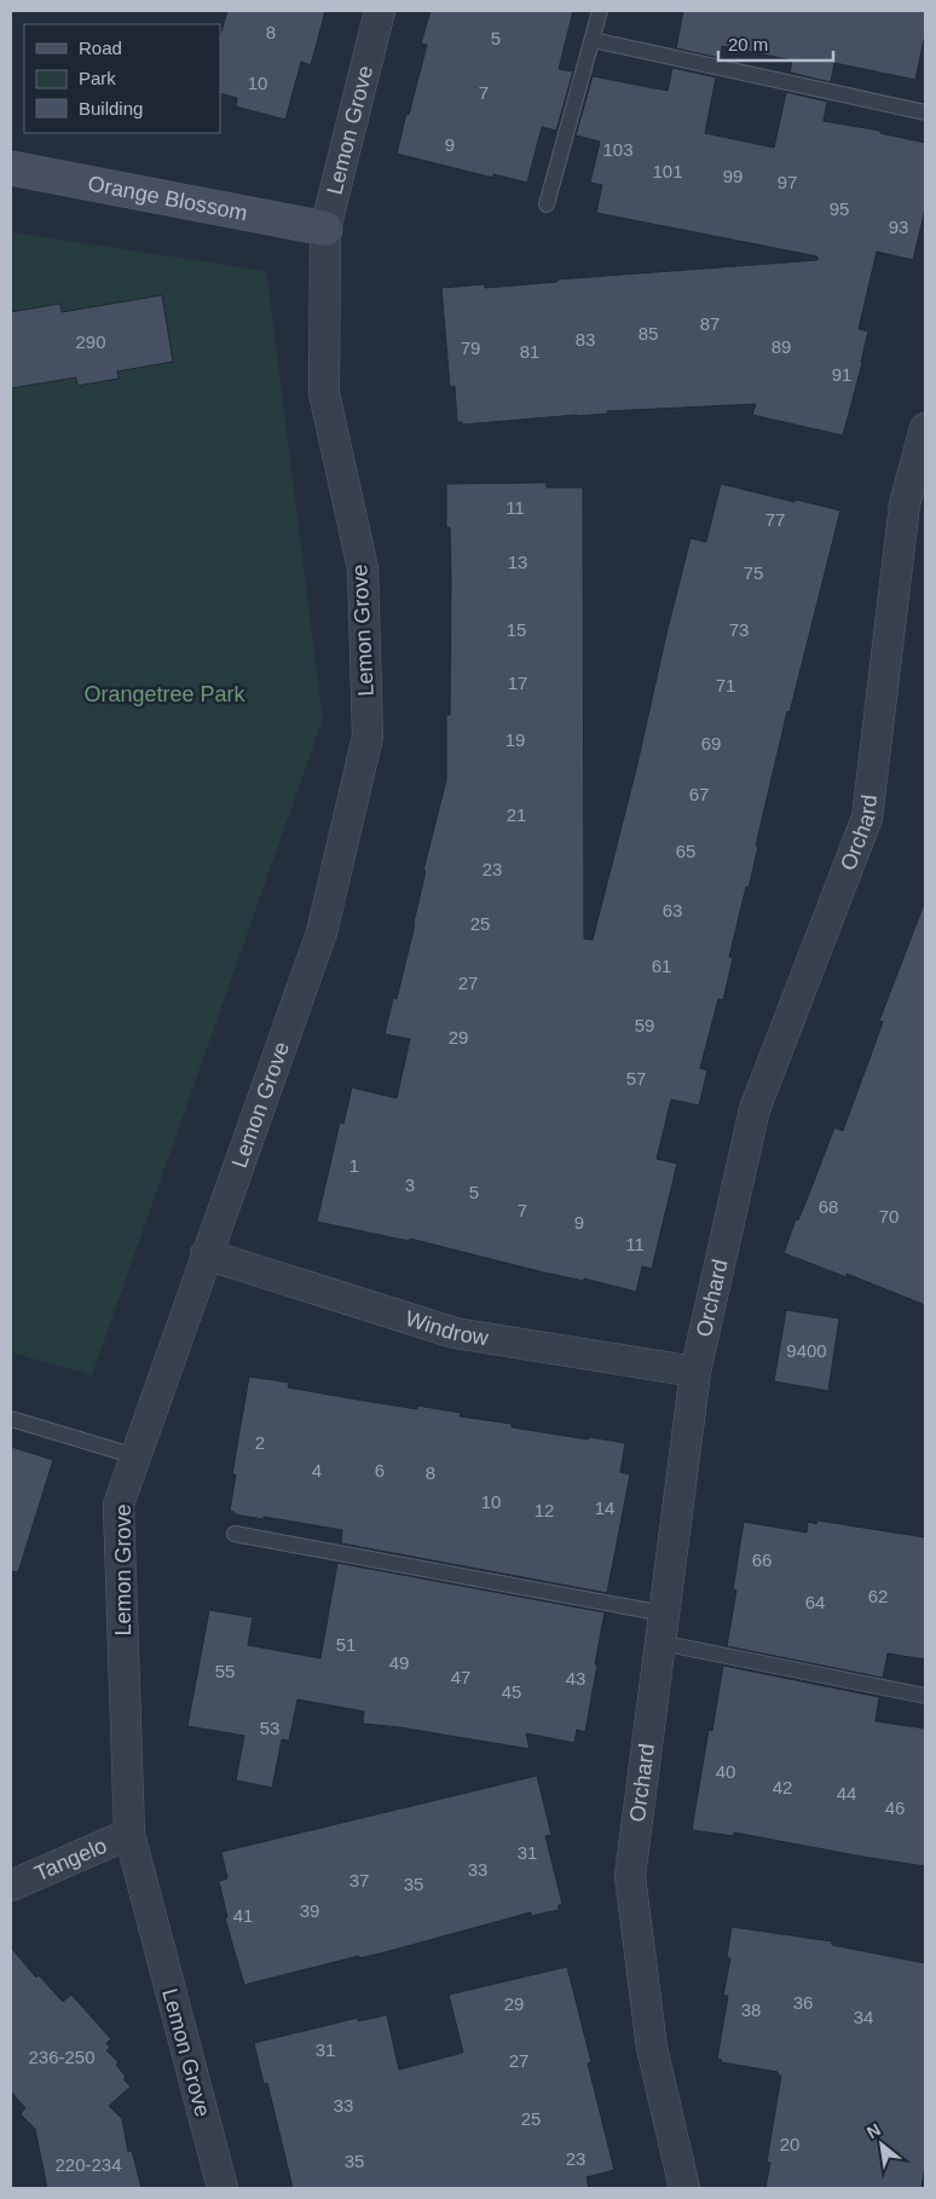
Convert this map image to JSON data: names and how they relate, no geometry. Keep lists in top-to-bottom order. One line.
{"streets":{"street":["Lemon Grove","Orange Blossom","Orchard","Windrow","Tangelo"]},"crossings":[["Lemon Grove","Orange Blossom"],["Lemon Grove","Windrow"],["Lemon Grove","Tangelo"],["Orchard","Windrow"]],"parks":["Orangetree Park"],"house_numbers":["8","5","10","7","9","103","101","99","97","95","93","87","85","83","290","89","79","81","91","11","77","13","75","15","73","17","71","19","69","67","21","65","23","63","25","61","27","59","29","57","1","3","5","68","7","70","9","11","9400","2","4","6","8","10","14","12","66","62","64","51","49","55","47","43","45","53","40","42","44","46","31","33","37","35","39","41","36","29","38","34","31","236-250","27","33","25","20","23","35","220-234"],"legend":["Road","Park","Building"],"scale_bar":"20 m","north":"top left"}
